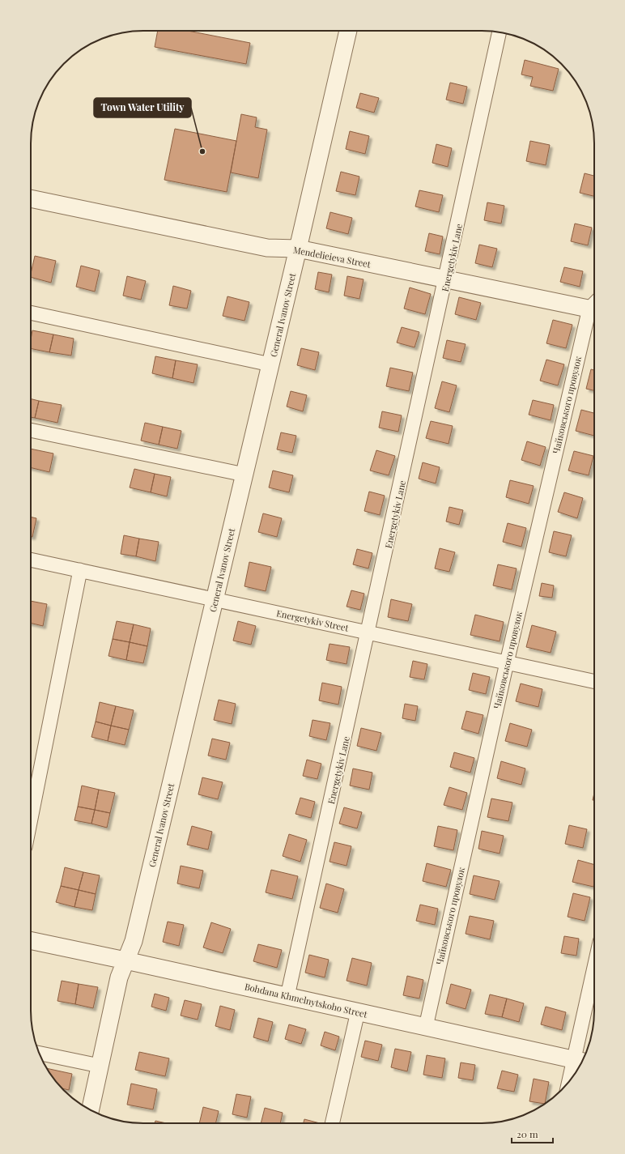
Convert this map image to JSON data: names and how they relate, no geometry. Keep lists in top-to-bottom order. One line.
{"streets":{"street":["Mendelieieva Street","Energetykiv Lane","General Ivanov Street","Чайковського провулок","Energetykiv Street","Bohdana Khmelnytskoho Street"]},"crossings":[["Mendelieieva Street","Energetykiv Lane"],["Mendelieieva Street","General Ivanov Street"],["Energetykiv Lane","Energetykiv Street"],["Energetykiv Lane","Bohdana Khmelnytskoho Street"],["General Ivanov Street","Energetykiv Street"],["General Ivanov Street","Bohdana Khmelnytskoho Street"],["Чайковського провулок","Energetykiv Street"],["Чайковського провулок","Bohdana Khmelnytskoho Street"]],"places":["Town Water Utility"],"scale_bar":"20 m"}
